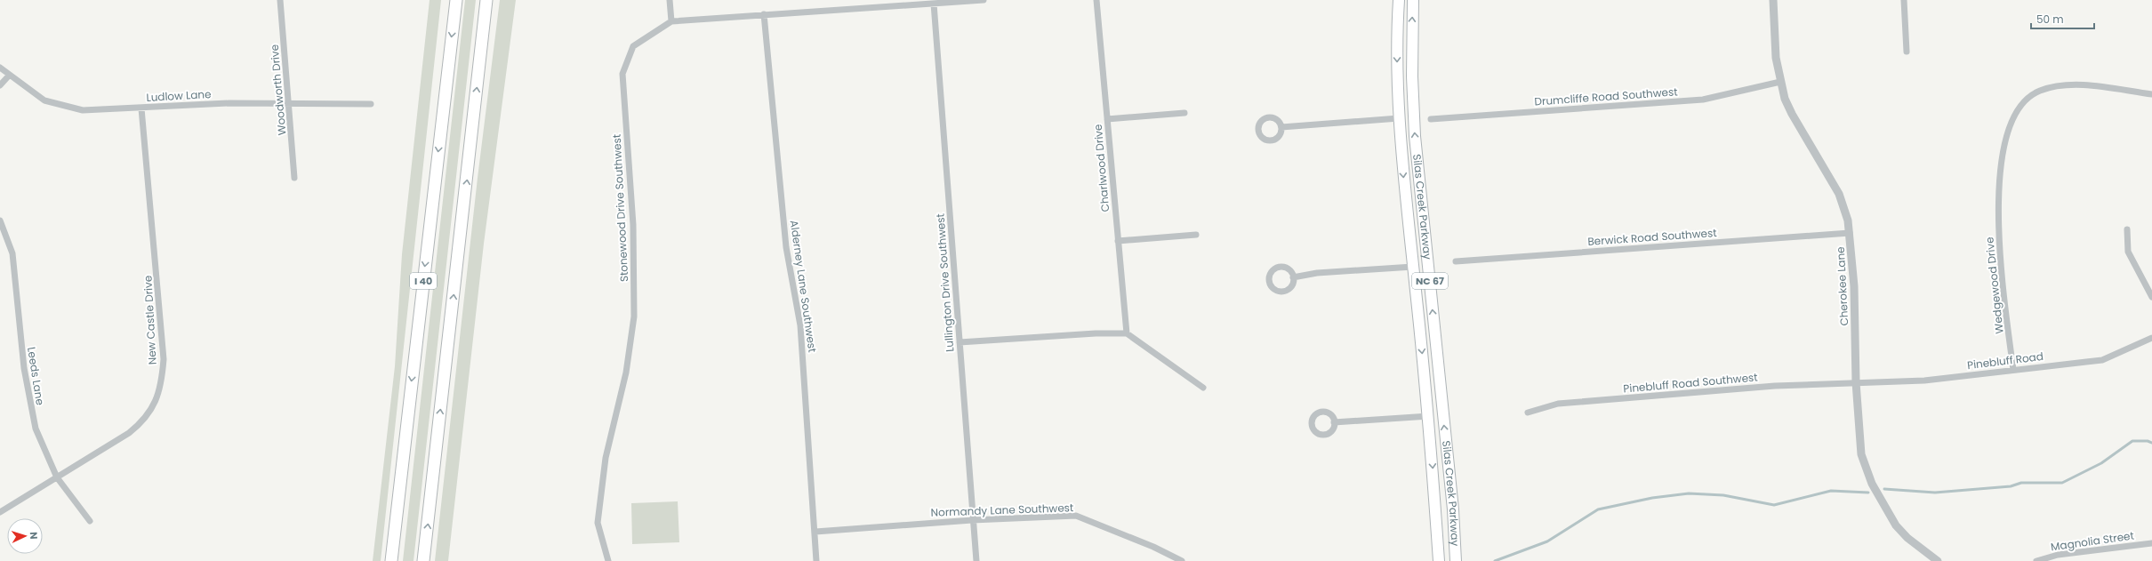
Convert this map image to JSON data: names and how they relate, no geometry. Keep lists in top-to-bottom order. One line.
{"streets":{"highway":["I 40"],"main road":["Silas Creek Parkway","NC 67"],"street":["Woodworth Drive","Ludlow Lane","Drumcliffe Road Southwest","Charlwood Drive","Stonewood Drive Southwest","Berwick Road Southwest","Lullington Drive Southwest","Wedgewood Drive","Alderney Lane Southwest","Cherokee Lane","New Castle Drive","Pinebluff Road","Leeds Lane","Pinebluff Road Southwest","Normandy Lane Southwest","Magnolia Street"]},"crossings":[["Woodworth Drive","Ludlow Lane"],["Ludlow Lane","New Castle Drive"],["Drumcliffe Road Southwest","Cherokee Lane"],["Berwick Road Southwest","Cherokee Lane"],["Lullington Drive Southwest","Normandy Lane Southwest"],["Wedgewood Drive","Pinebluff Road"],["Alderney Lane Southwest","Normandy Lane Southwest"],["Cherokee Lane","Pinebluff Road"],["Cherokee Lane","Pinebluff Road Southwest"],["New Castle Drive","Leeds Lane"],["Pinebluff Road","Pinebluff Road Southwest"]],"scale_bar":"50 m","north":"right"}
